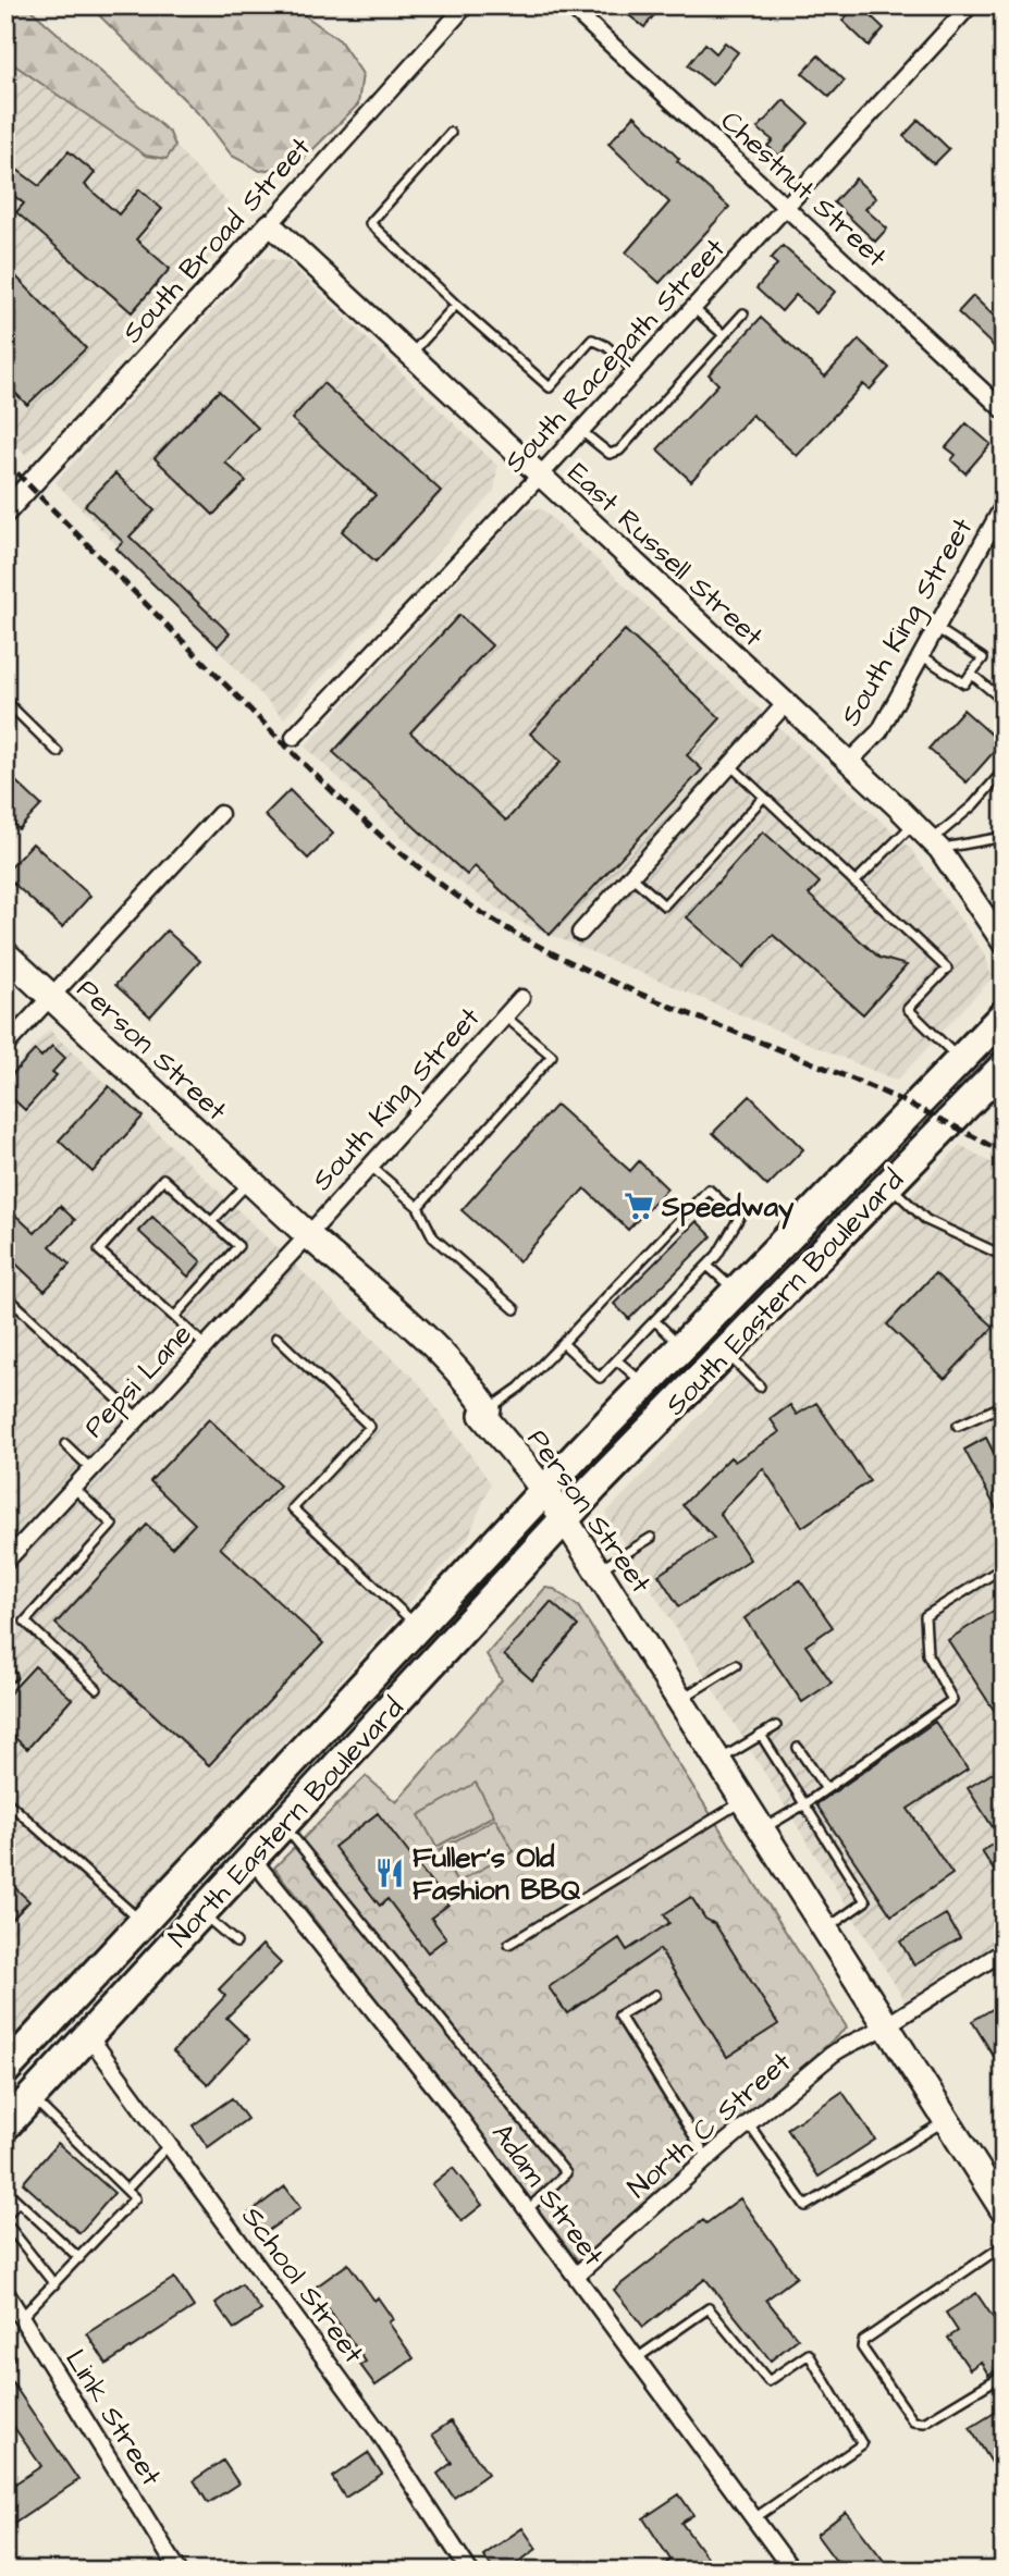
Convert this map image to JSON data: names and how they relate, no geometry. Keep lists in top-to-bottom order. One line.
{"streets":{"highway":["South Eastern Boulevard","North Eastern Boulevard"],"main road":["Person Street"],"street":["Chestnut Street","South Broad Street","South Racepath Street","East Russell Street","South King Street","Pepsi Lane","North C Street","Adam Street","School Street","Link Street"]},"crossings":[["Chestnut Street","South Racepath Street"],["South Broad Street","East Russell Street"],["South Racepath Street","East Russell Street"],["East Russell Street","South King Street"],["South King Street","Person Street"],["South King Street","Pepsi Lane"],["Person Street","South Eastern Boulevard"],["Person Street","Pepsi Lane"],["Person Street","North Eastern Boulevard"],["Person Street","North C Street"],["South Eastern Boulevard","North Eastern Boulevard"],["North Eastern Boulevard","Adam Street"],["North Eastern Boulevard","School Street"],["North C Street","Adam Street"]],"places":{"supermarket":["Speedway"],"restaurant":["Fuller's Old Fashion BBQ"]}}
